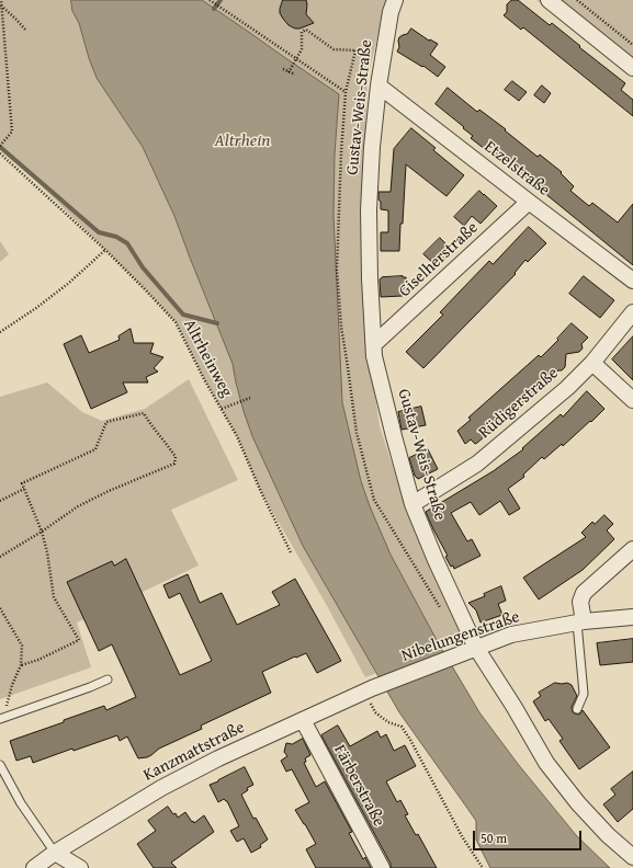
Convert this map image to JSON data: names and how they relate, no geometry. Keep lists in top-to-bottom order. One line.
{"streets":{"street":["Gustav-Weis-Straße","Etzelstraße","Giselherstraße","Rüdigerstraße","Nibelungenstraße","Kanzmattstraße","Färberstraße"],"path":["Altrheinweg"]},"crossings":[["Gustav-Weis-Straße","Etzelstraße"],["Gustav-Weis-Straße","Giselherstraße"],["Gustav-Weis-Straße","Rüdigerstraße"],["Gustav-Weis-Straße","Nibelungenstraße"],["Etzelstraße","Giselherstraße"],["Nibelungenstraße","Kanzmattstraße"],["Kanzmattstraße","Färberstraße"]],"water":["Altrhein"],"scale_bar":"50 m"}
